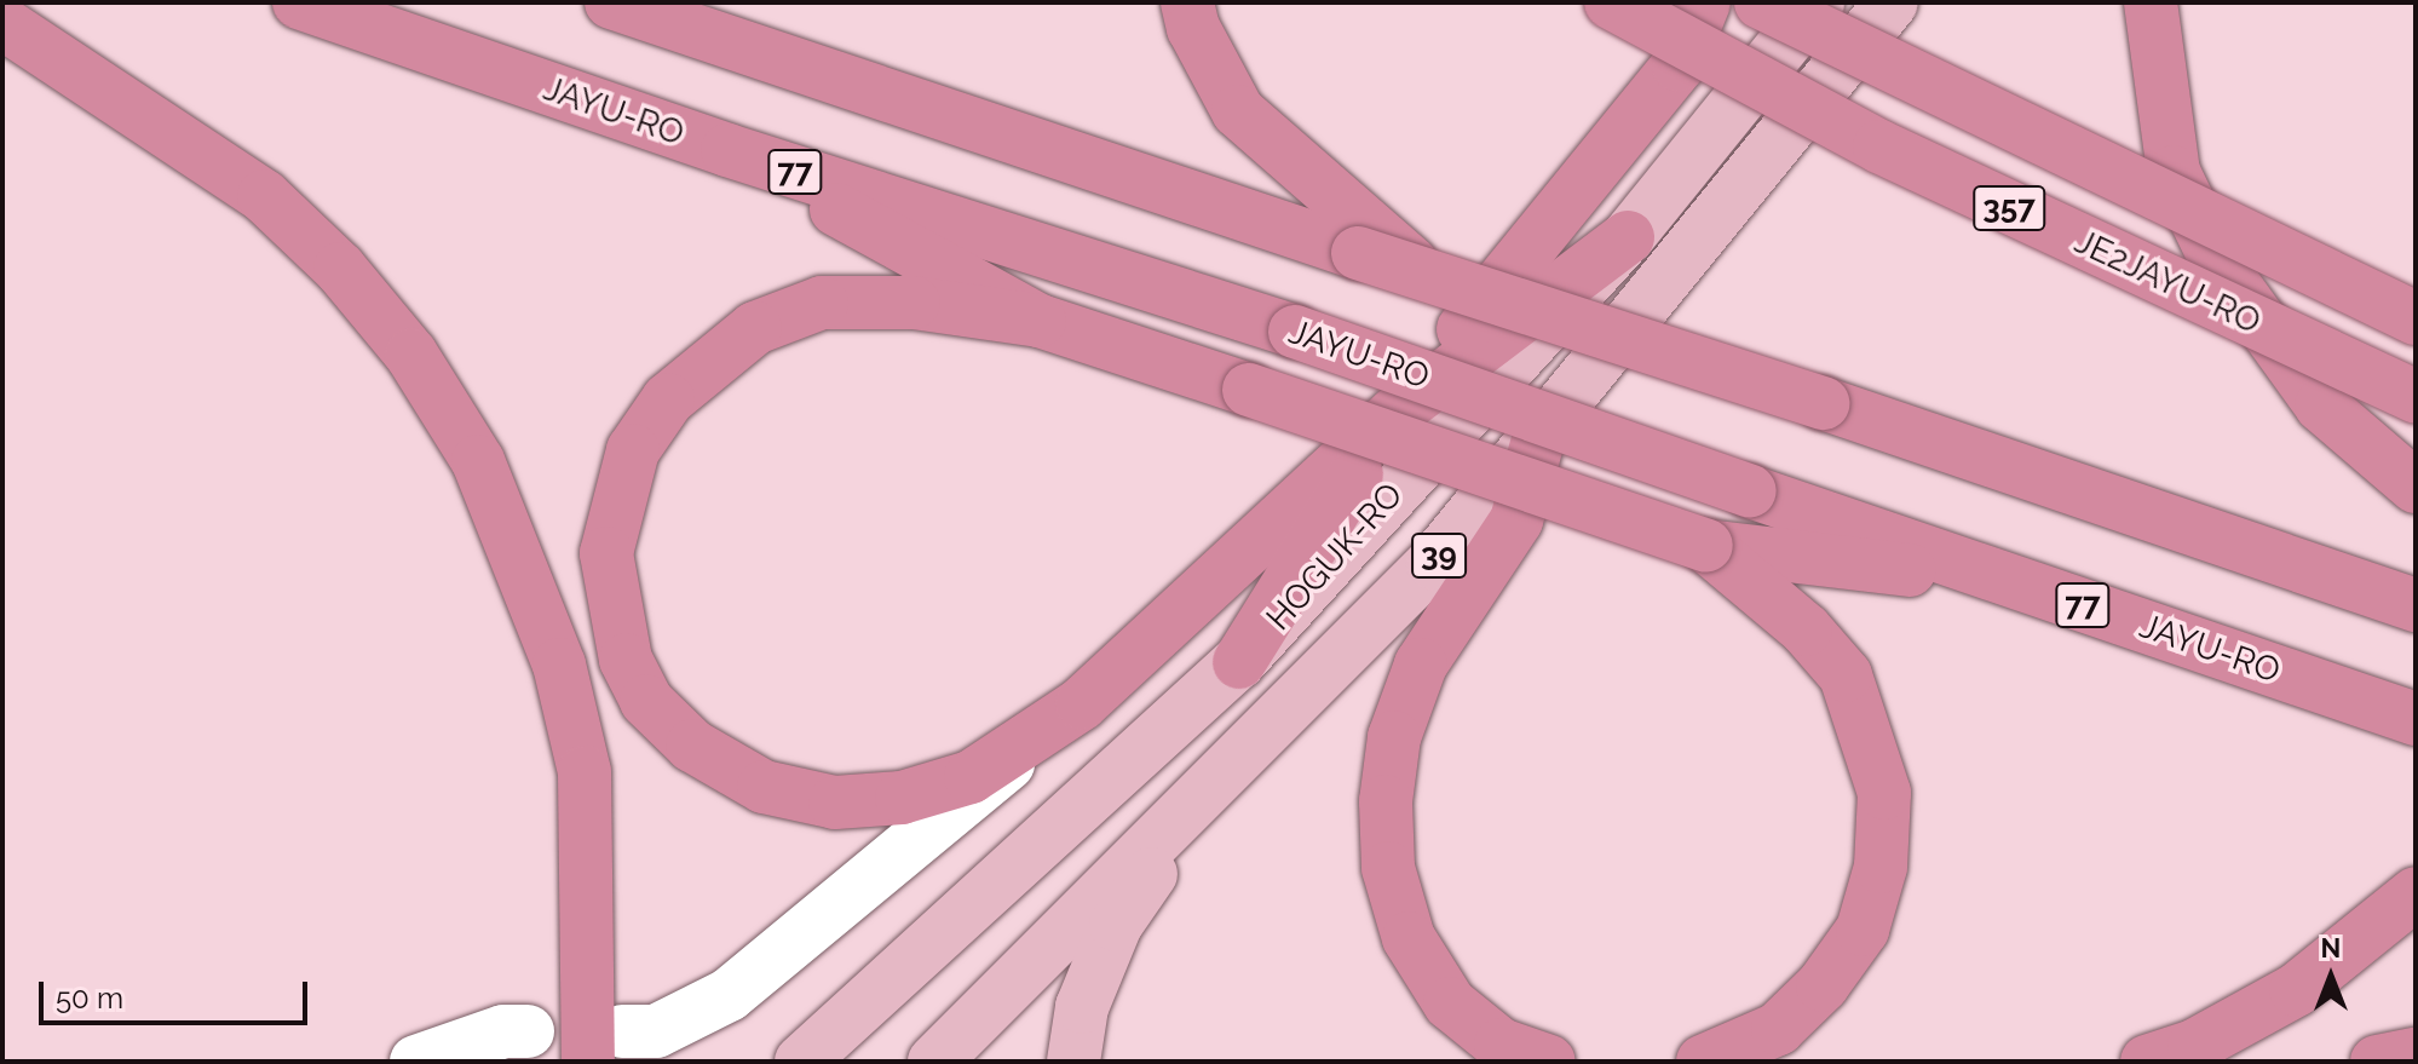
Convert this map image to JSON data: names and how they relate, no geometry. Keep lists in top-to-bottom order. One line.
{"streets":{"highway":["JAYU-RO","77","357","JE2JAYU-RO"],"main road":["39","HOGUK-RO"]},"scale_bar":"50 m","north":"top"}
